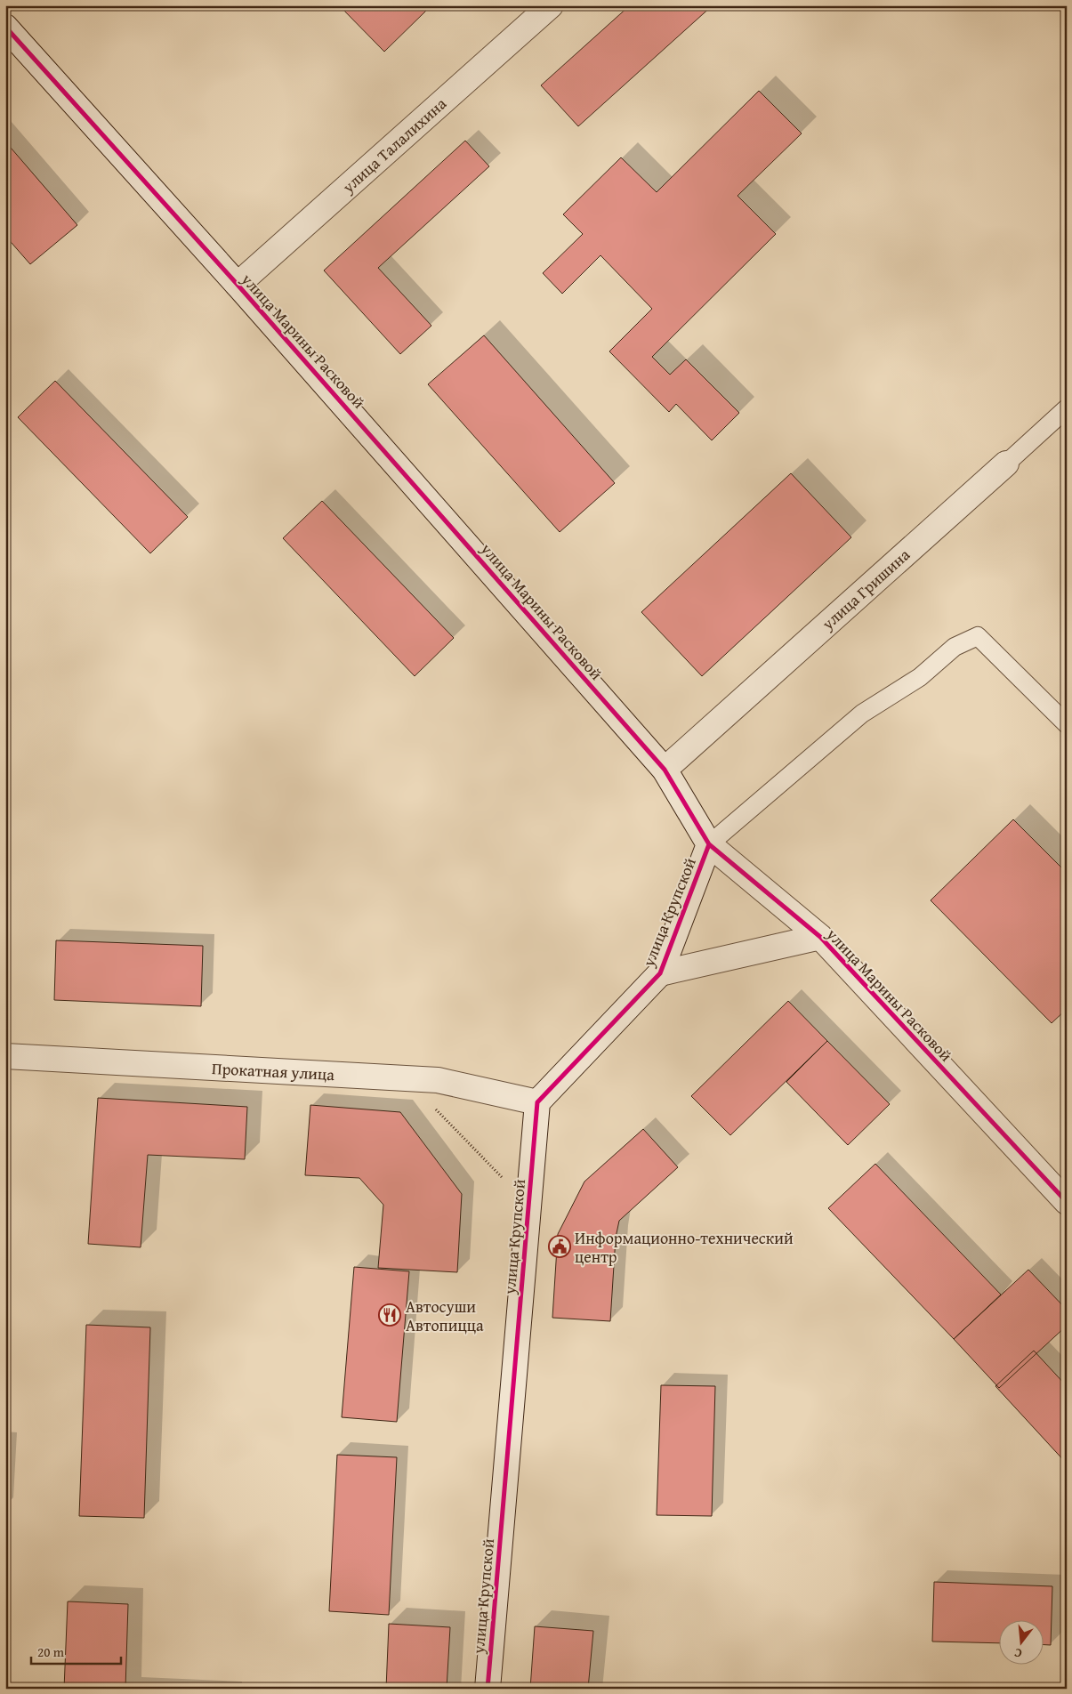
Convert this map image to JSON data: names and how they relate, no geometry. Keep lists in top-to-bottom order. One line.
{"streets":{"street":["улица Талалихина","улица Марины Расковой","улица Гришина","улица Крупской","Прокатная улица"]},"crossings":[["улица Талалихина","улица Марины Расковой"],["улица Марины Расковой","улица Гришина"],["улица Марины Расковой","улица Крупской"],["улица Крупской","Прокатная улица"]],"places":{"public building":["Информационно-технический центр"],"restaurant":["Автосуши Автопицца"]},"scale_bar":"20 m","north":"bottom"}
